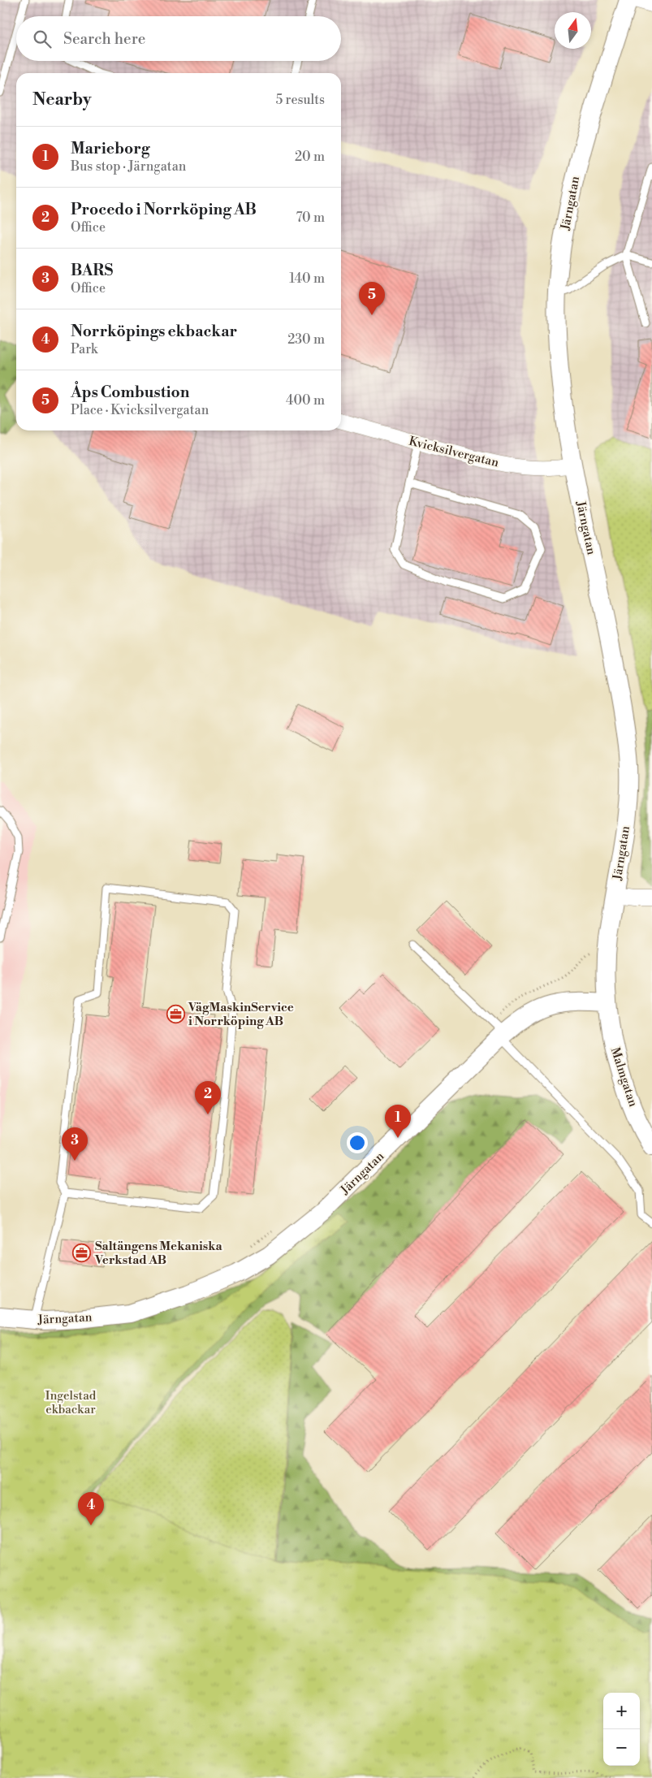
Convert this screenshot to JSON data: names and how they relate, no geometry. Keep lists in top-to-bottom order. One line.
{"streets":{"street":["Järngatan","Kvicksilvergatan","Malmgatan"]},"crossings":[["Järngatan","Kvicksilvergatan"],["Järngatan","Malmgatan"]],"parks":["Ingelstad ekbackar"],"places":{"office":["VägMaskinService i Norrköping AB","Saltängens Mekaniska Verkstad AB"]},"north":"top","page":{"search":"Search here","heading":["Nearby","5 results"],"list":[{"mark":"1","name":"Marieborg","note":"Bus stop · Järngatan","value":"20 m"},{"mark":"2","name":"Procedo i Norrköping AB","note":"Office","value":"70 m"},{"mark":"3","name":"BARS","note":"Office","value":"140 m"},{"mark":"4","name":"Norrköpings ekbackar","note":"Park","value":"230 m"},{"mark":"5","name":"Åps Combustion","note":"Place · Kvicksilvergatan","value":"400 m"}],"pins":["5","2","1","3","4"],"map_buttons":["+","−"]}}
